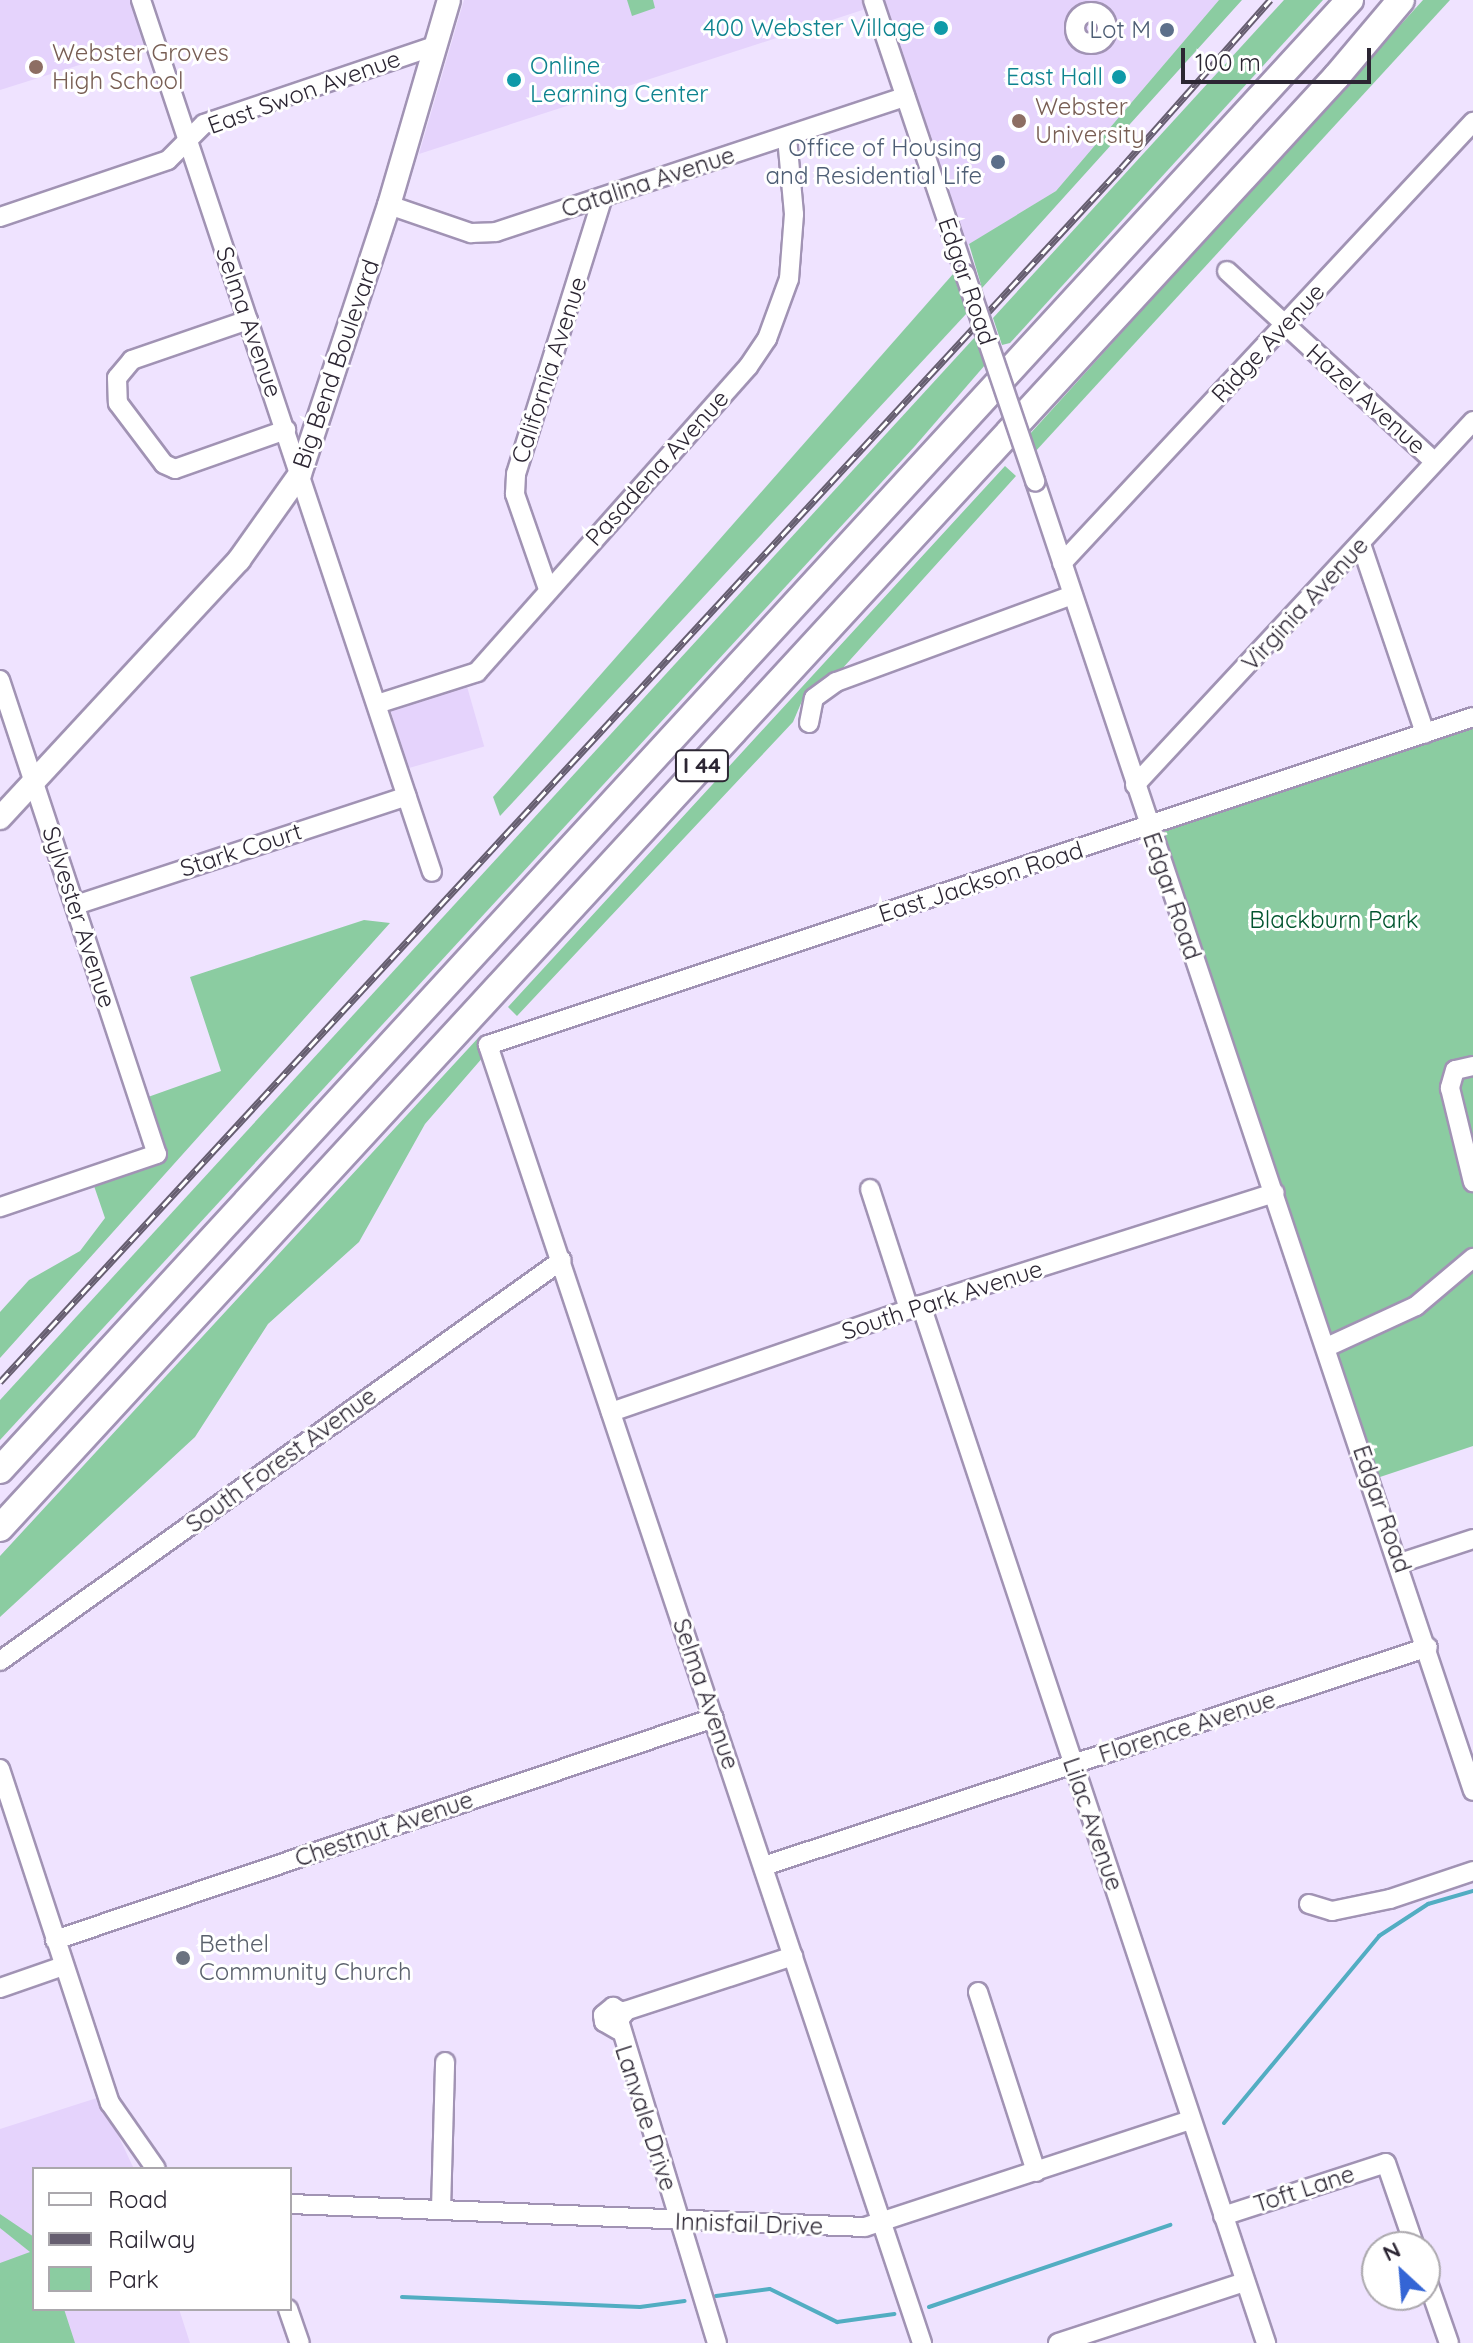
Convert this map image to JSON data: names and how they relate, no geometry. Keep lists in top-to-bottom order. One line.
{"streets":{"highway":["I 44"],"main road":["Big Bend Boulevard"],"street":["East Swon Avenue","Catalina Avenue","Edgar Road","Selma Avenue","Ridge Avenue","California Avenue","Hazel Avenue","Pasadena Avenue","Virginia Avenue","Stark Court","East Jackson Road","Sylvester Avenue","South Park Avenue","South Forest Avenue","Florence Avenue","Lilac Avenue","Chestnut Avenue","Lanvale Drive","Toft Lane","Innisfail Drive"]},"crossings":[["East Swon Avenue","Selma Avenue"],["East Swon Avenue","Big Bend Boulevard"],["Catalina Avenue","Edgar Road"],["Catalina Avenue","Big Bend Boulevard"],["Catalina Avenue","California Avenue"],["Catalina Avenue","Pasadena Avenue"],["Edgar Road","Ridge Avenue"],["Edgar Road","Virginia Avenue"],["Edgar Road","East Jackson Road"],["Edgar Road","South Park Avenue"],["Edgar Road","Florence Avenue"],["Selma Avenue","Big Bend Boulevard"],["Selma Avenue","Pasadena Avenue"],["Selma Avenue","Stark Court"],["Selma Avenue","East Jackson Road"],["Selma Avenue","South Park Avenue"],["Selma Avenue","South Forest Avenue"],["Selma Avenue","Florence Avenue"],["Selma Avenue","Chestnut Avenue"],["Selma Avenue","Lanvale Drive"],["Selma Avenue","Innisfail Drive"],["Ridge Avenue","Hazel Avenue"],["Big Bend Boulevard","Sylvester Avenue"],["California Avenue","Pasadena Avenue"],["Hazel Avenue","Virginia Avenue"],["Stark Court","Sylvester Avenue"],["South Park Avenue","Lilac Avenue"],["Florence Avenue","Lilac Avenue"],["Lilac Avenue","Toft Lane"],["Lilac Avenue","Innisfail Drive"],["Lanvale Drive","Innisfail Drive"]],"parks":["Blackburn Park"],"places":["400 Webster Village","Lot M","Webster Groves High School","East Hall","Online Learning Center","Webster University","Office of Housing and Residential Life","Bethel Community Church"],"legend":["Road","Railway","Park"],"scale_bar":"100 m","north":"top left"}
